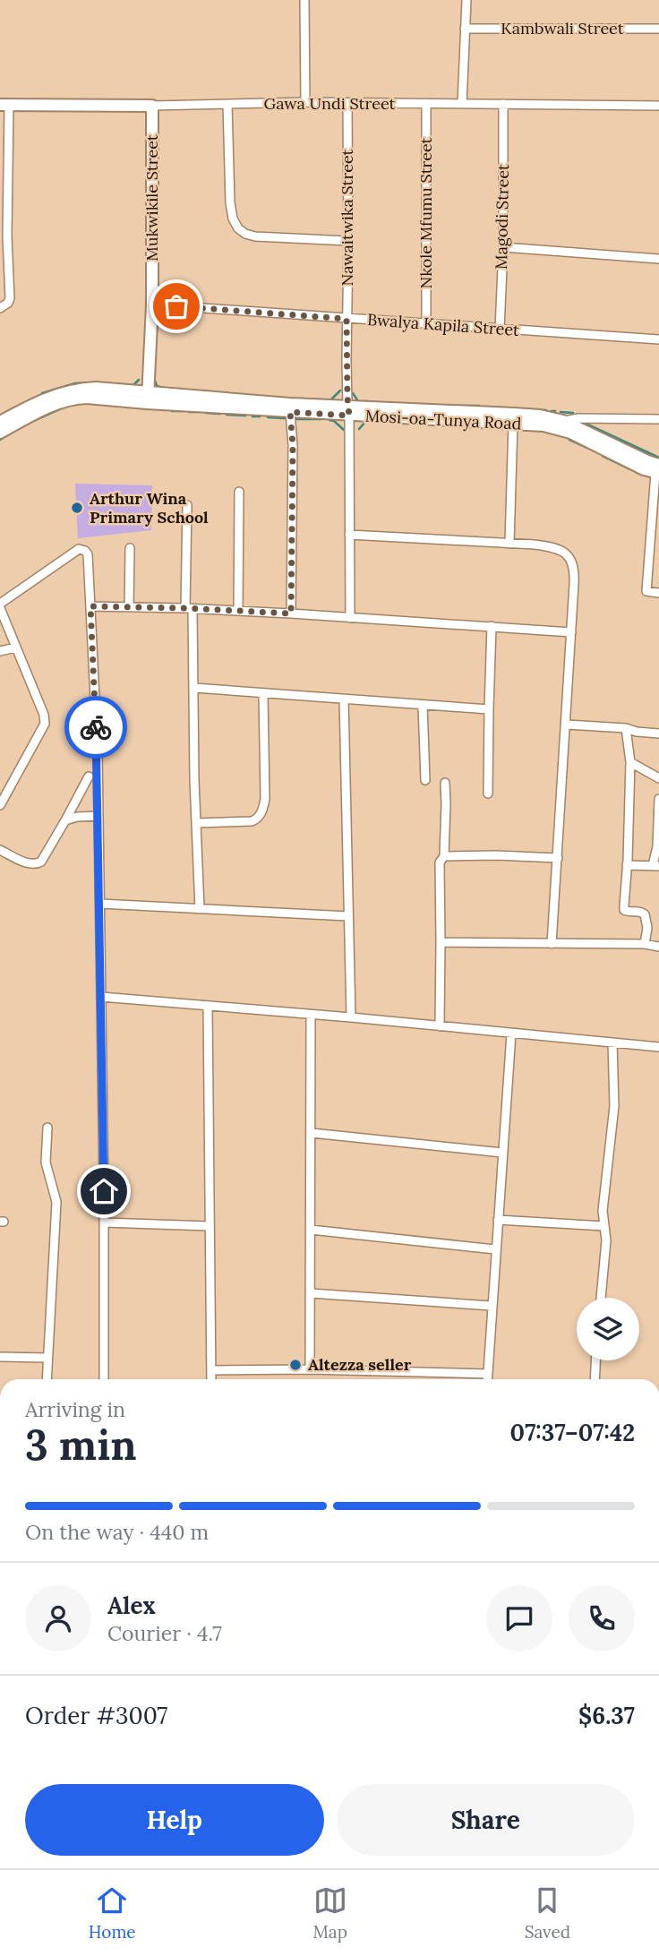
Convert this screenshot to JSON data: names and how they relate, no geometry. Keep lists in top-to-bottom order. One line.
{"streets":{"main road":["Gawa Undi Street","Mukwikile Street","Mosi-oa-Tunya Road"],"street":["Kambwali Street","Nkole Mfumu Street","Magodi Street","Nawaitwika Street","Bwalya Kapila Street"]},"crossings":[["Gawa Undi Street","Mukwikile Street"],["Gawa Undi Street","Nkole Mfumu Street"],["Gawa Undi Street","Magodi Street"],["Gawa Undi Street","Nawaitwika Street"],["Mukwikile Street","Bwalya Kapila Street"],["Mukwikile Street","Mosi-oa-Tunya Road"],["Nkole Mfumu Street","Bwalya Kapila Street"],["Magodi Street","Bwalya Kapila Street"],["Nawaitwika Street","Bwalya Kapila Street"],["Nawaitwika Street","Mosi-oa-Tunya Road"]],"places":["Arthur Wina Primary School","Altezza seller"],"page":{"heading":["3 min","Arriving in","07:37–07:42"],"panel":["Alex","Courier · 4.7","Order #3007","$6.37"],"bar":"On the way · 440 m","buttons":["Help","Share"],"tabs":["Home","Map","Saved"]}}
